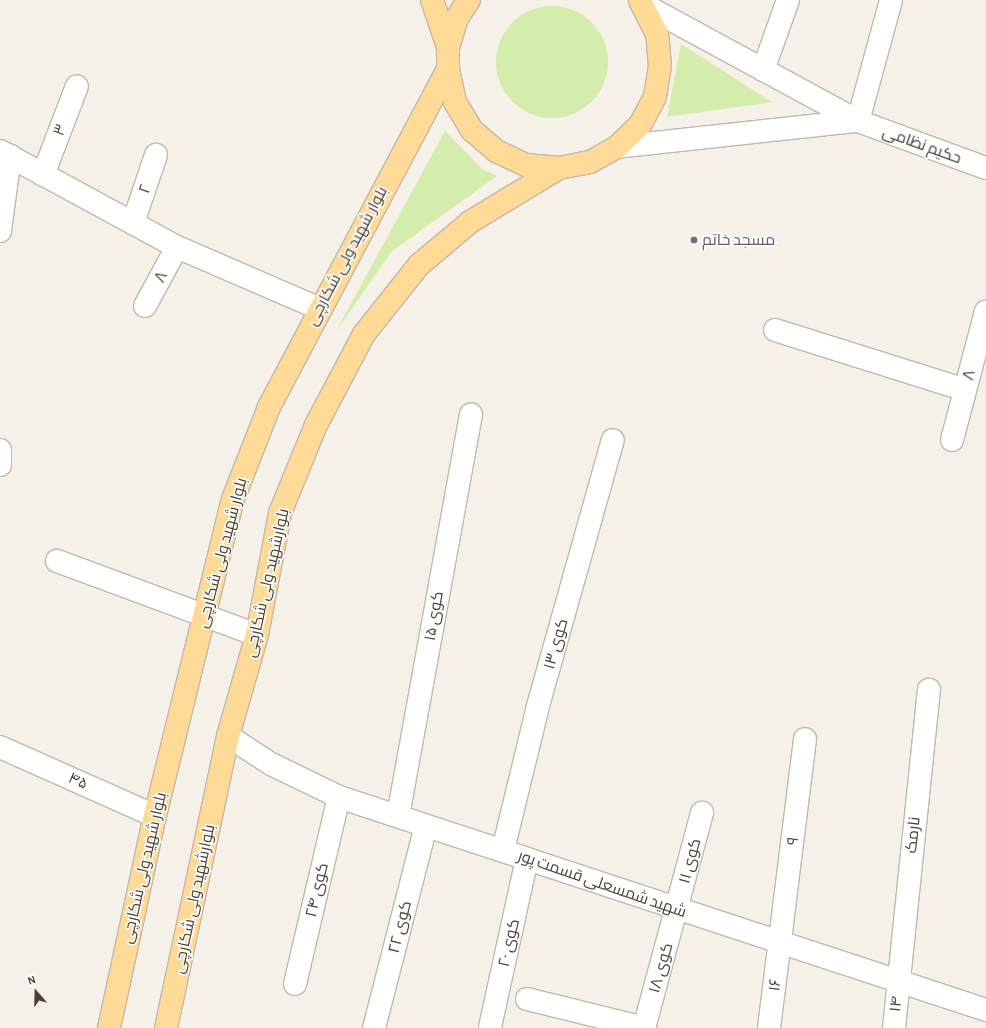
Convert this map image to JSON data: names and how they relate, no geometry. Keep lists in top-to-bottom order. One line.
{"streets":{"main road":["بلوار شهید ولی شکارچی","بلوارشهید ولی شکارچی"],"street":["۳","حکیم نظامی","۲","۸","کوی ۱۵","کوی ۱۳","۴۵","نارمک","۹","کوی ۱۱","شهید شمسعلی قسمت پور","کوی ۲۴","کوی ۲۲","کوی ۲۰","کوی ۱۸","۱۶","۱۴"]},"crossings":[["بلوار شهید ولی شکارچی","۴۵"],["بلوارشهید ولی شکارچی","شهید شمسعلی قسمت پور"],["کوی ۱۵","شهید شمسعلی قسمت پور"],["کوی ۱۳","شهید شمسعلی قسمت پور"],["نارمک","شهید شمسعلی قسمت پور"],["نارمک","۱۴"],["۹","شهید شمسعلی قسمت پور"],["۹","۱۶"],["کوی ۱۱","شهید شمسعلی قسمت پور"],["کوی ۱۱","کوی ۱۸"],["شهید شمسعلی قسمت پور","کوی ۲۴"],["شهید شمسعلی قسمت پور","کوی ۲۲"],["شهید شمسعلی قسمت پور","کوی ۲۰"],["شهید شمسعلی قسمت پور","کوی ۱۸"],["شهید شمسعلی قسمت پور","۱۶"],["شهید شمسعلی قسمت پور","۱۴"]],"places":["مسجد خاتم"],"north":"top"}
